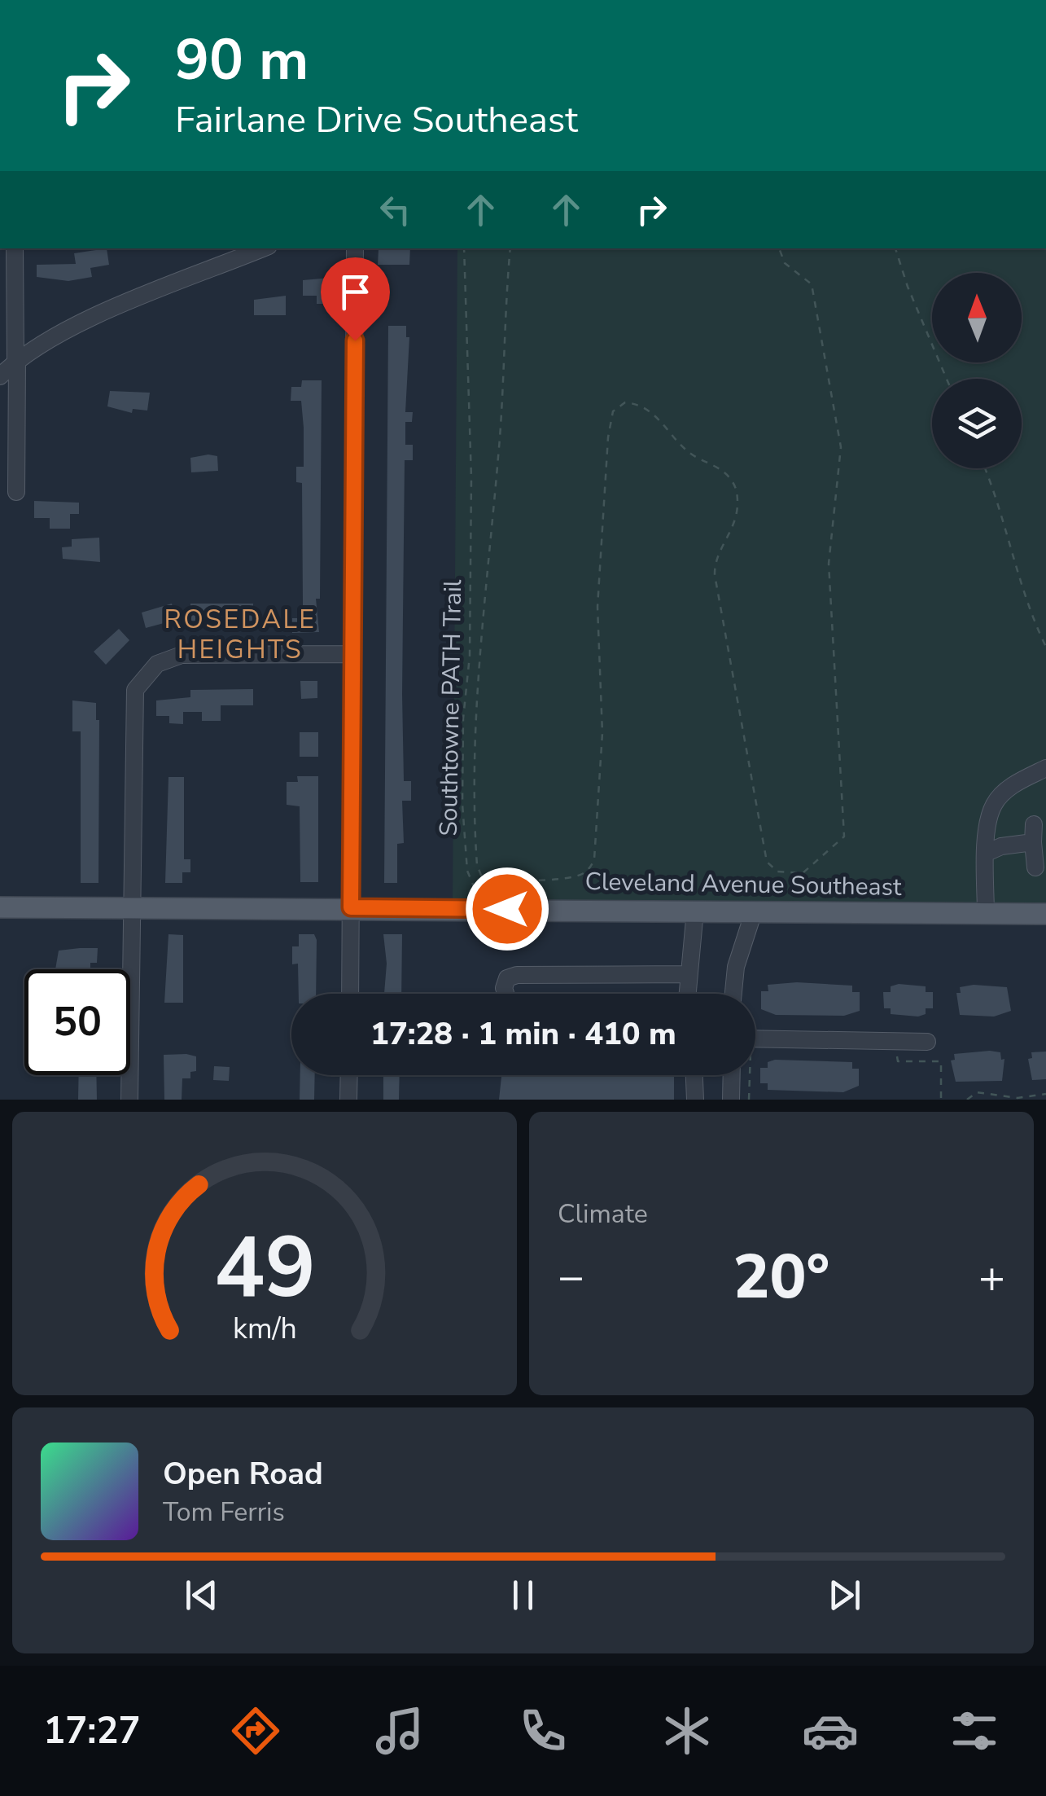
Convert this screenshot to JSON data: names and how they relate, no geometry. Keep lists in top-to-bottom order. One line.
{"streets":{"main road":["Cleveland Avenue Southeast"],"path":["Southtowne PATH Trail"]},"districts":["ROSEDALE HEIGHTS"],"north":"top","page":{"turn":["90 m","Fairlane Drive Southeast"],"limit":"50","trip":"17:28 · 1 min · 410 m","tile":"Climate","heat":["−","20°","+"],"song":["Open Road","Tom Ferris"],"tabs":"17:27","gauge":["49","km/h"]}}
